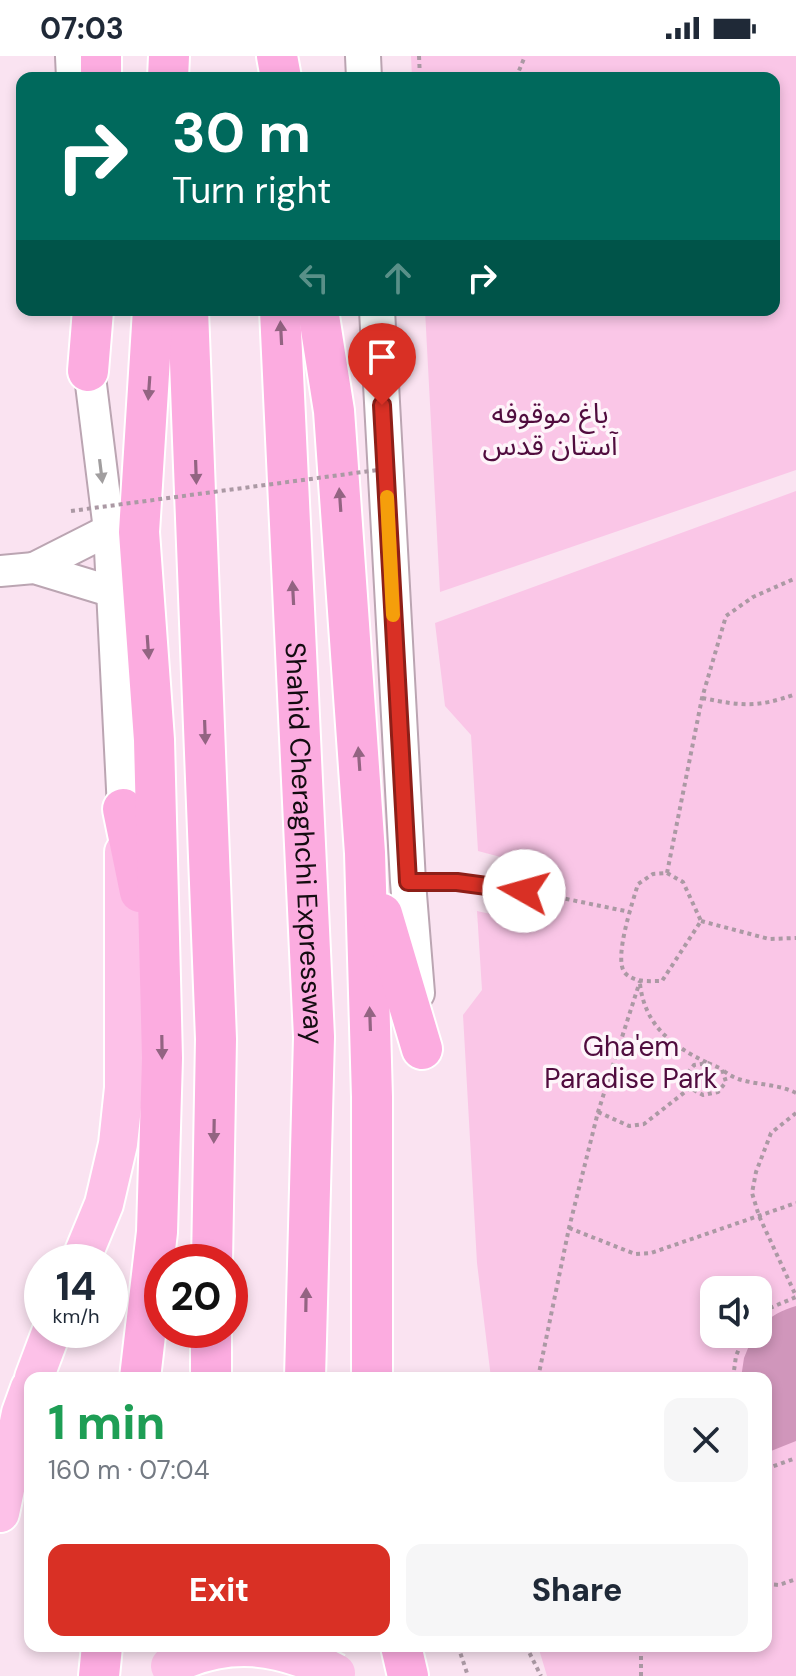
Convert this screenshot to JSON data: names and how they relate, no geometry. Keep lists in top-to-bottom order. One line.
{"streets":{"highway":["Shahid Cheraghchi Expressway"]},"parks":["باغ موقوفه آستان قدس","Gha'em Paradise Park"],"page":{"status":"07:03","turn":["30 m","Turn right"],"speed":"14 km/h","limit":"20","heading":["1 min","160 m · 07:04"],"buttons":["Exit","Share"]}}
